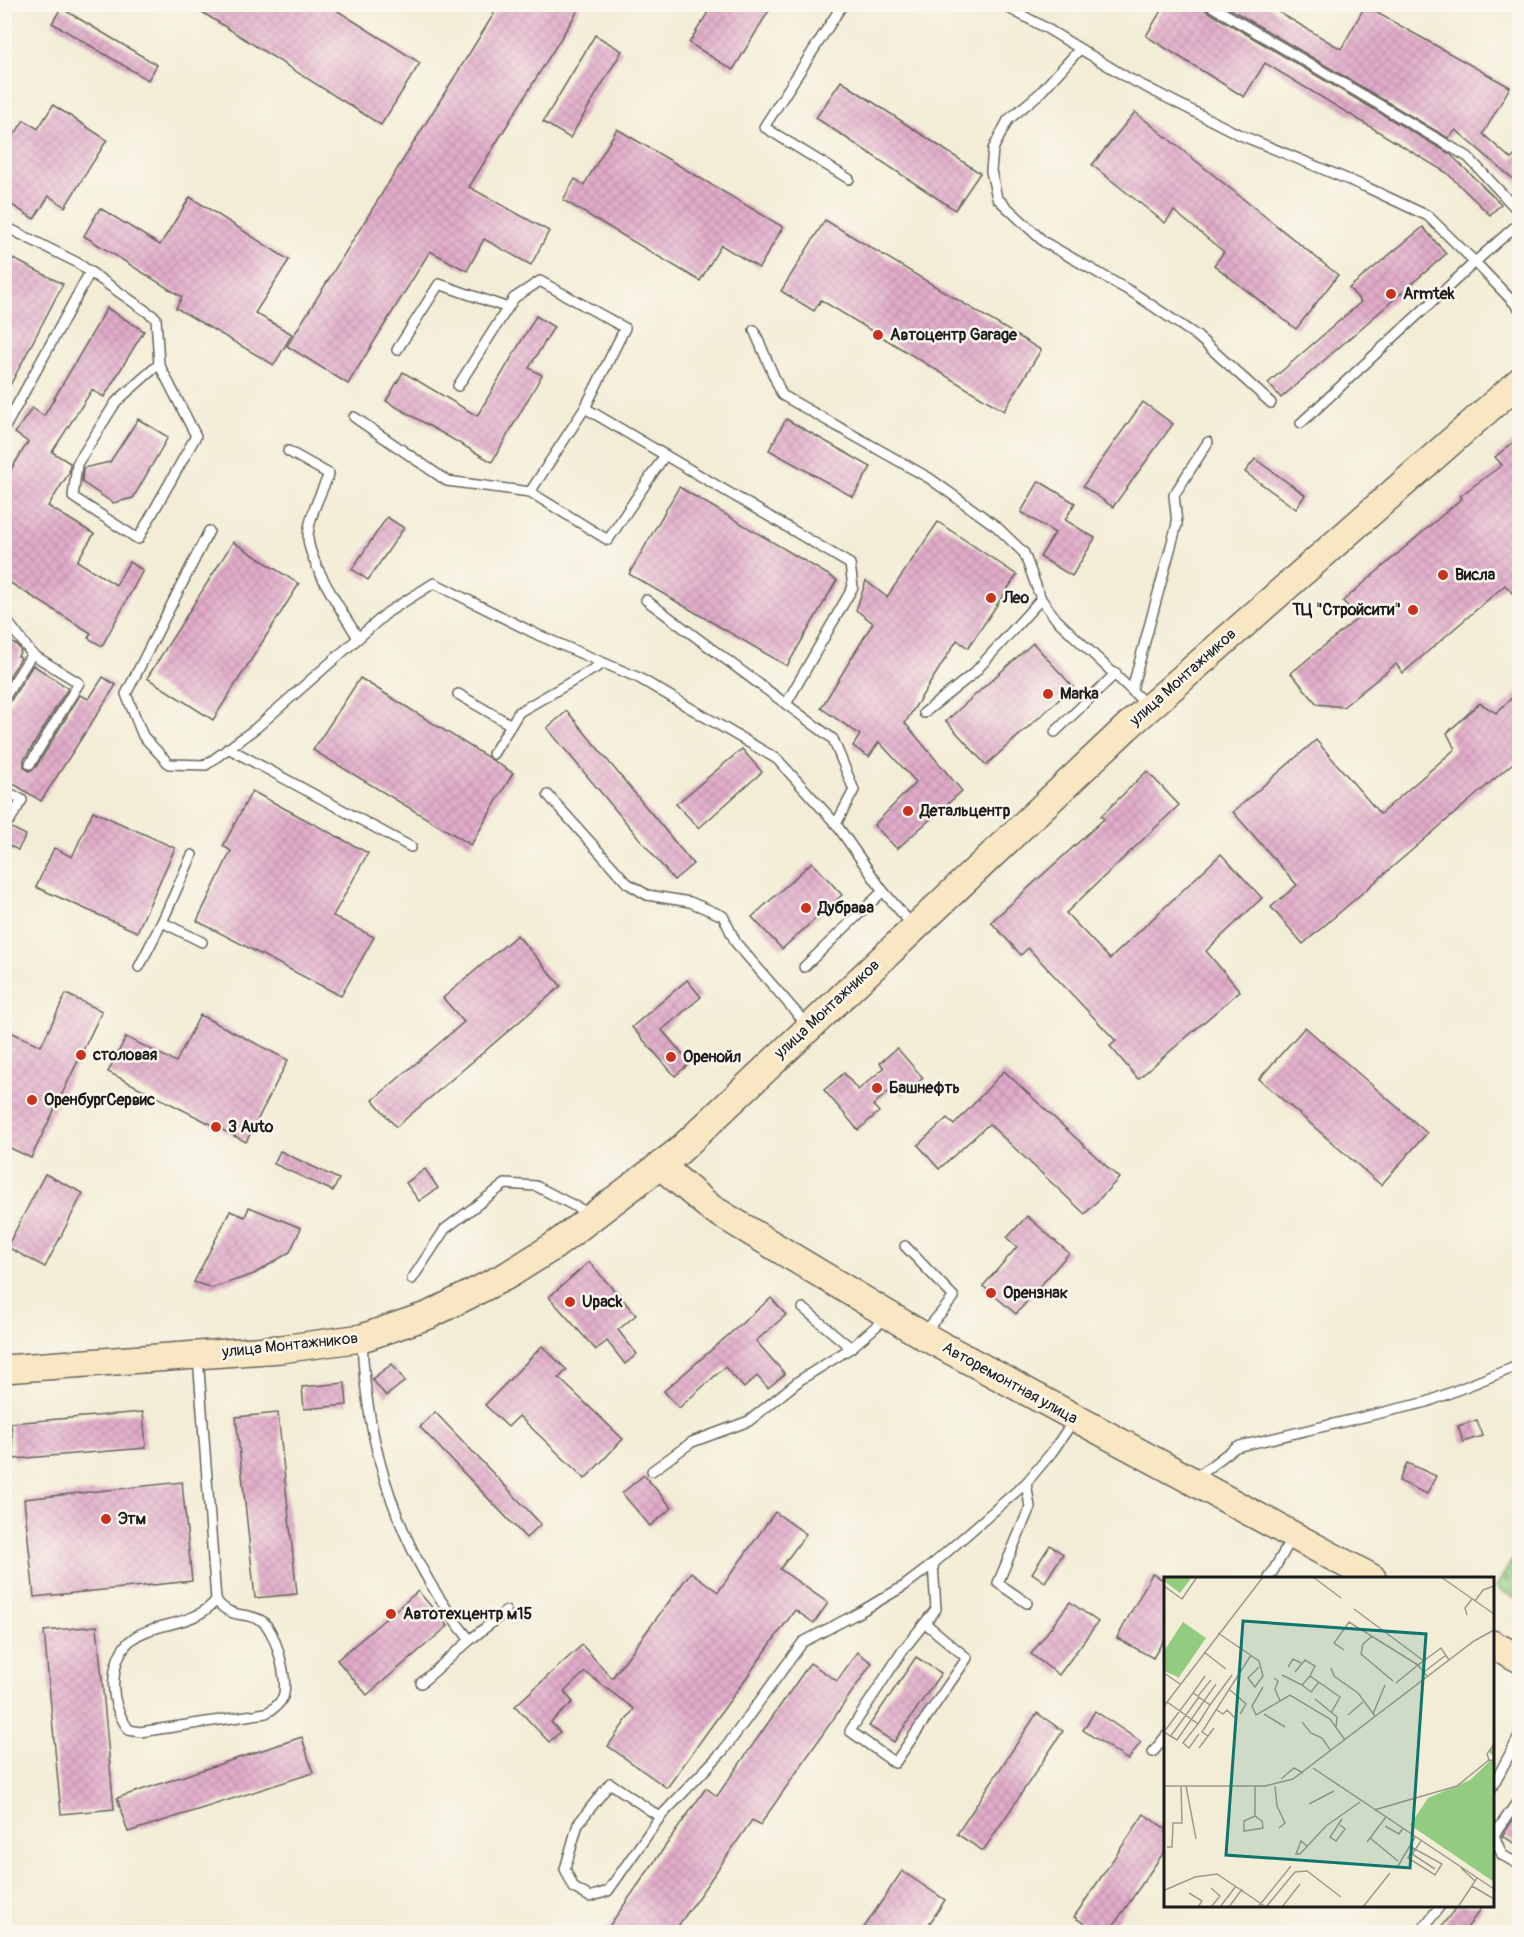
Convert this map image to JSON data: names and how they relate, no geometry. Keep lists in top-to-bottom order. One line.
{"streets":{"main road":["улица Монтажников","Авторемонтная улица"]},"crossings":[["улица Монтажников","Авторемонтная улица"]],"places":["Armtek","Автоцентр Garage","Висла","Лео","ТЦ \"Стройсити\"","Marka","Детальцентр","Дубрава","столовая","Оренойл","Башнефть","ОренбургСервис","3 Auto","Орензнак","Upack","Этм","Автотехцентр м15"]}
